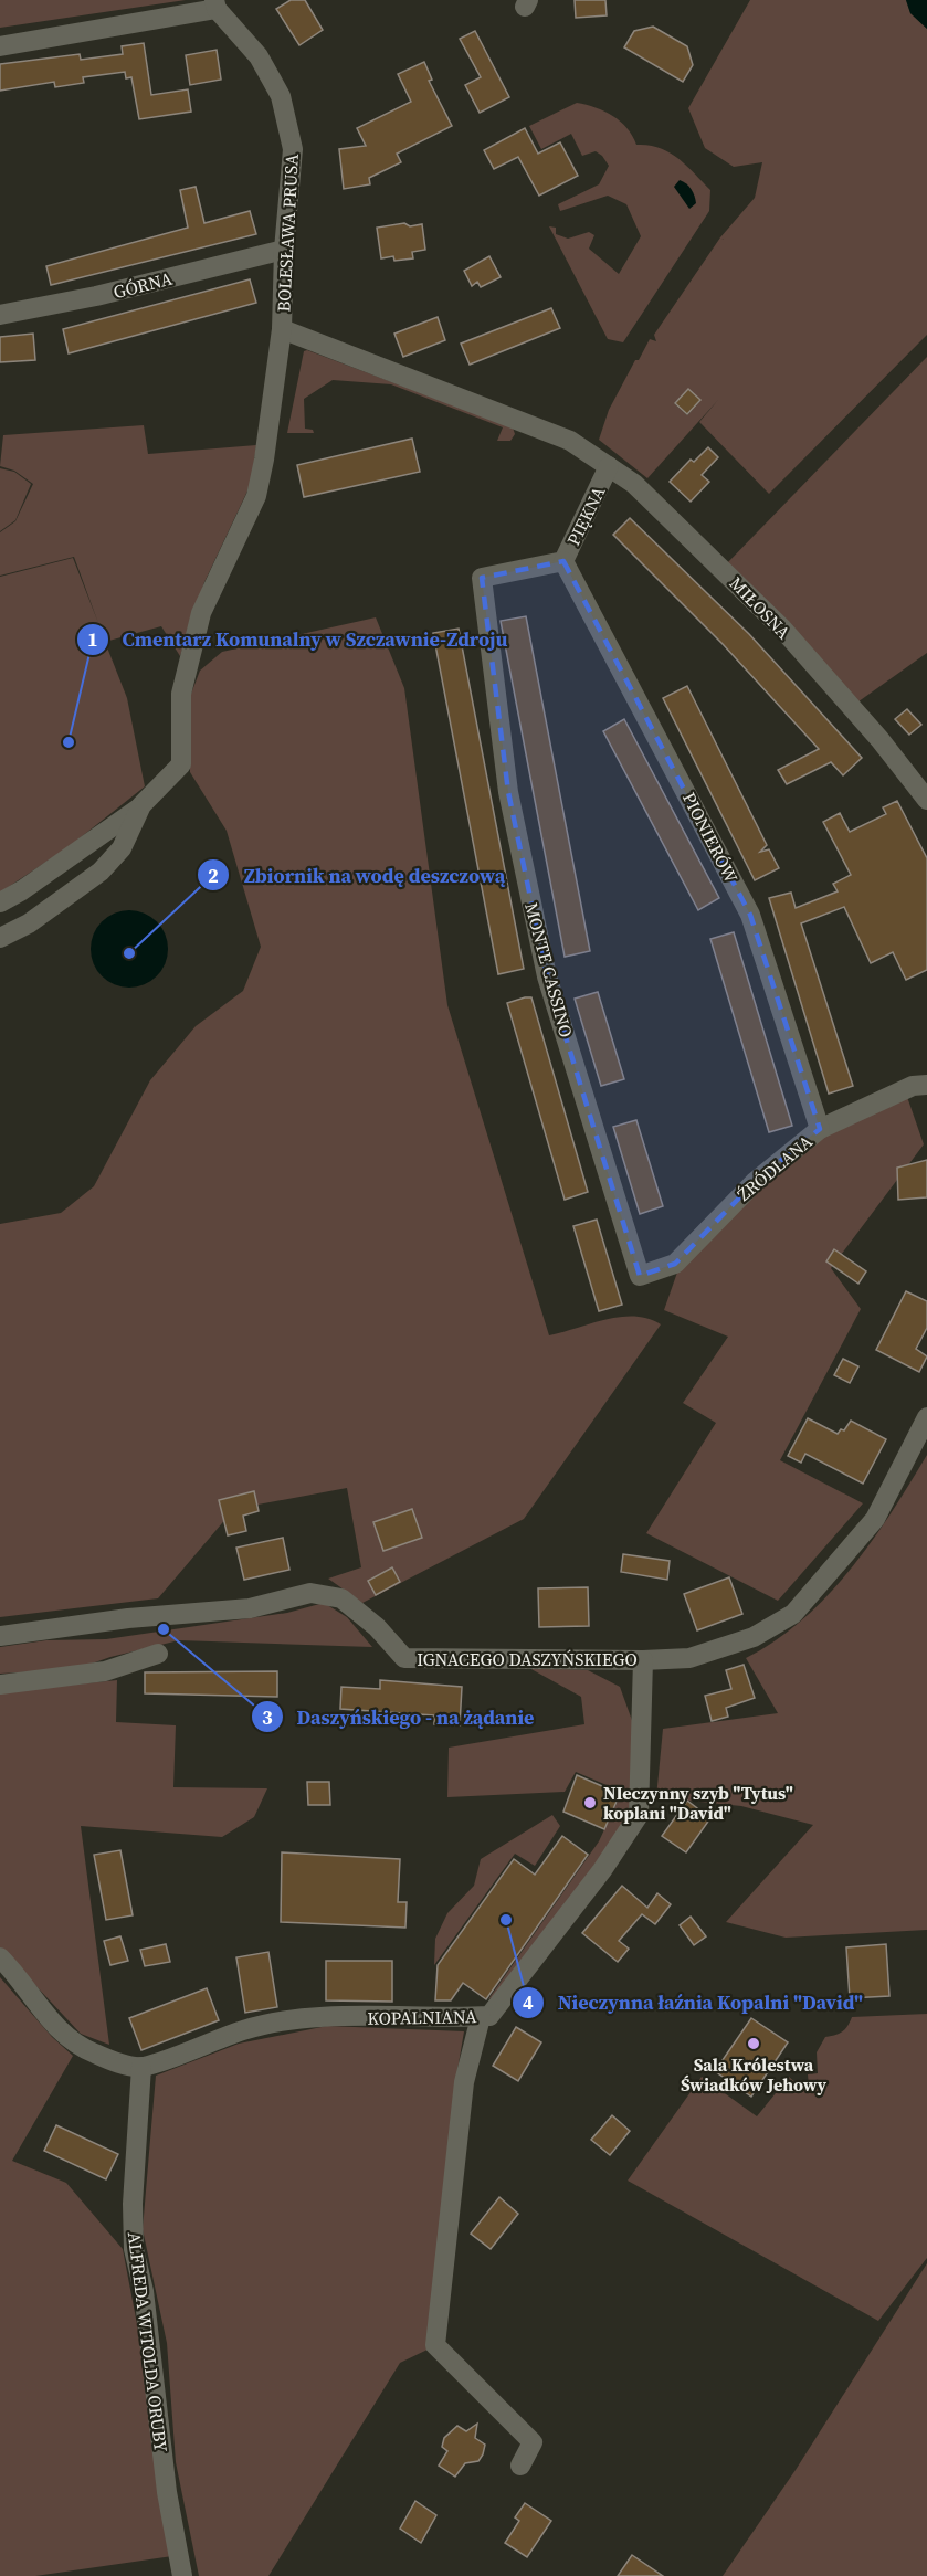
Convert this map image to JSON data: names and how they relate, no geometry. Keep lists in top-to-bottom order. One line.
{"streets":{"street":["BOLESŁAWA PRUSA","GÓRNA","PIĘKNA","MIŁOSNA","PIONIERÓW","MONTE CASSINO","ŹRÓDLANA","IGNACEGO DASZYŃSKIEGO","KOPALNIANA","ALFREDA WITOLDA ORUBY"]},"crossings":[["BOLESŁAWA PRUSA","GÓRNA"],["BOLESŁAWA PRUSA","MIŁOSNA"],["PIĘKNA","MIŁOSNA"],["PIĘKNA","PIONIERÓW"],["PIĘKNA","MONTE CASSINO"],["PIONIERÓW","ŹRÓDLANA"],["MONTE CASSINO","ŹRÓDLANA"],["IGNACEGO DASZYŃSKIEGO","KOPALNIANA"],["KOPALNIANA","ALFREDA WITOLDA ORUBY"]],"places":["Cmentarz Komunalny w Szczawnie-Zdroju","Zbiornik na wodę deszczową","Daszyńskiego - na żądanie","NIeczynny szyb \"Tytus\" koplani \"David\"","Nieczynna łaźnia Kopalni \"David\"","Sala Królestwa Świadków Jehowy"]}
